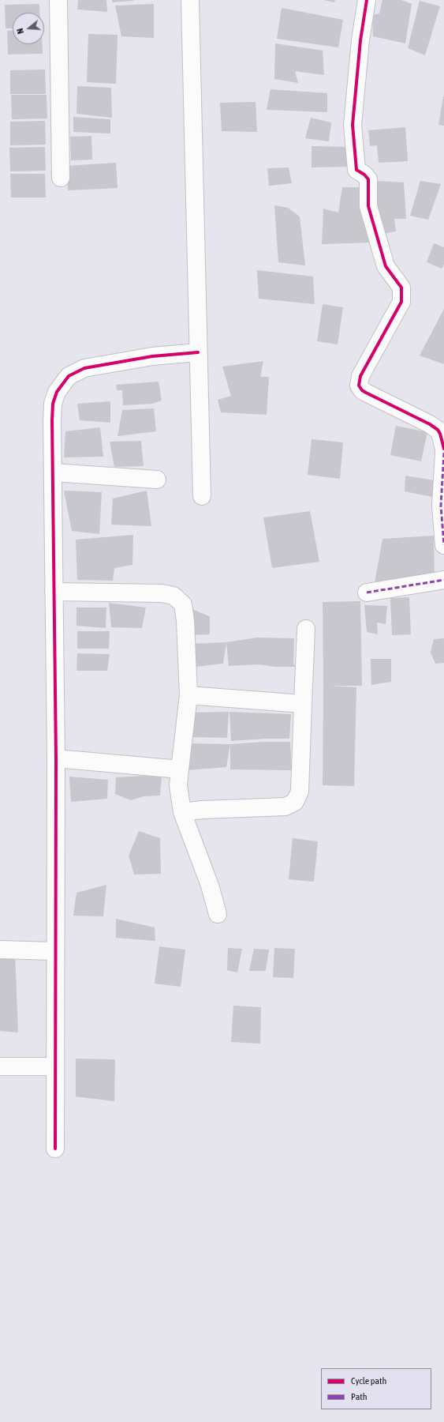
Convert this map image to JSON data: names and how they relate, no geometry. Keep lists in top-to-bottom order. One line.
{"legend":["Cycle path","Path"],"north":"left"}
